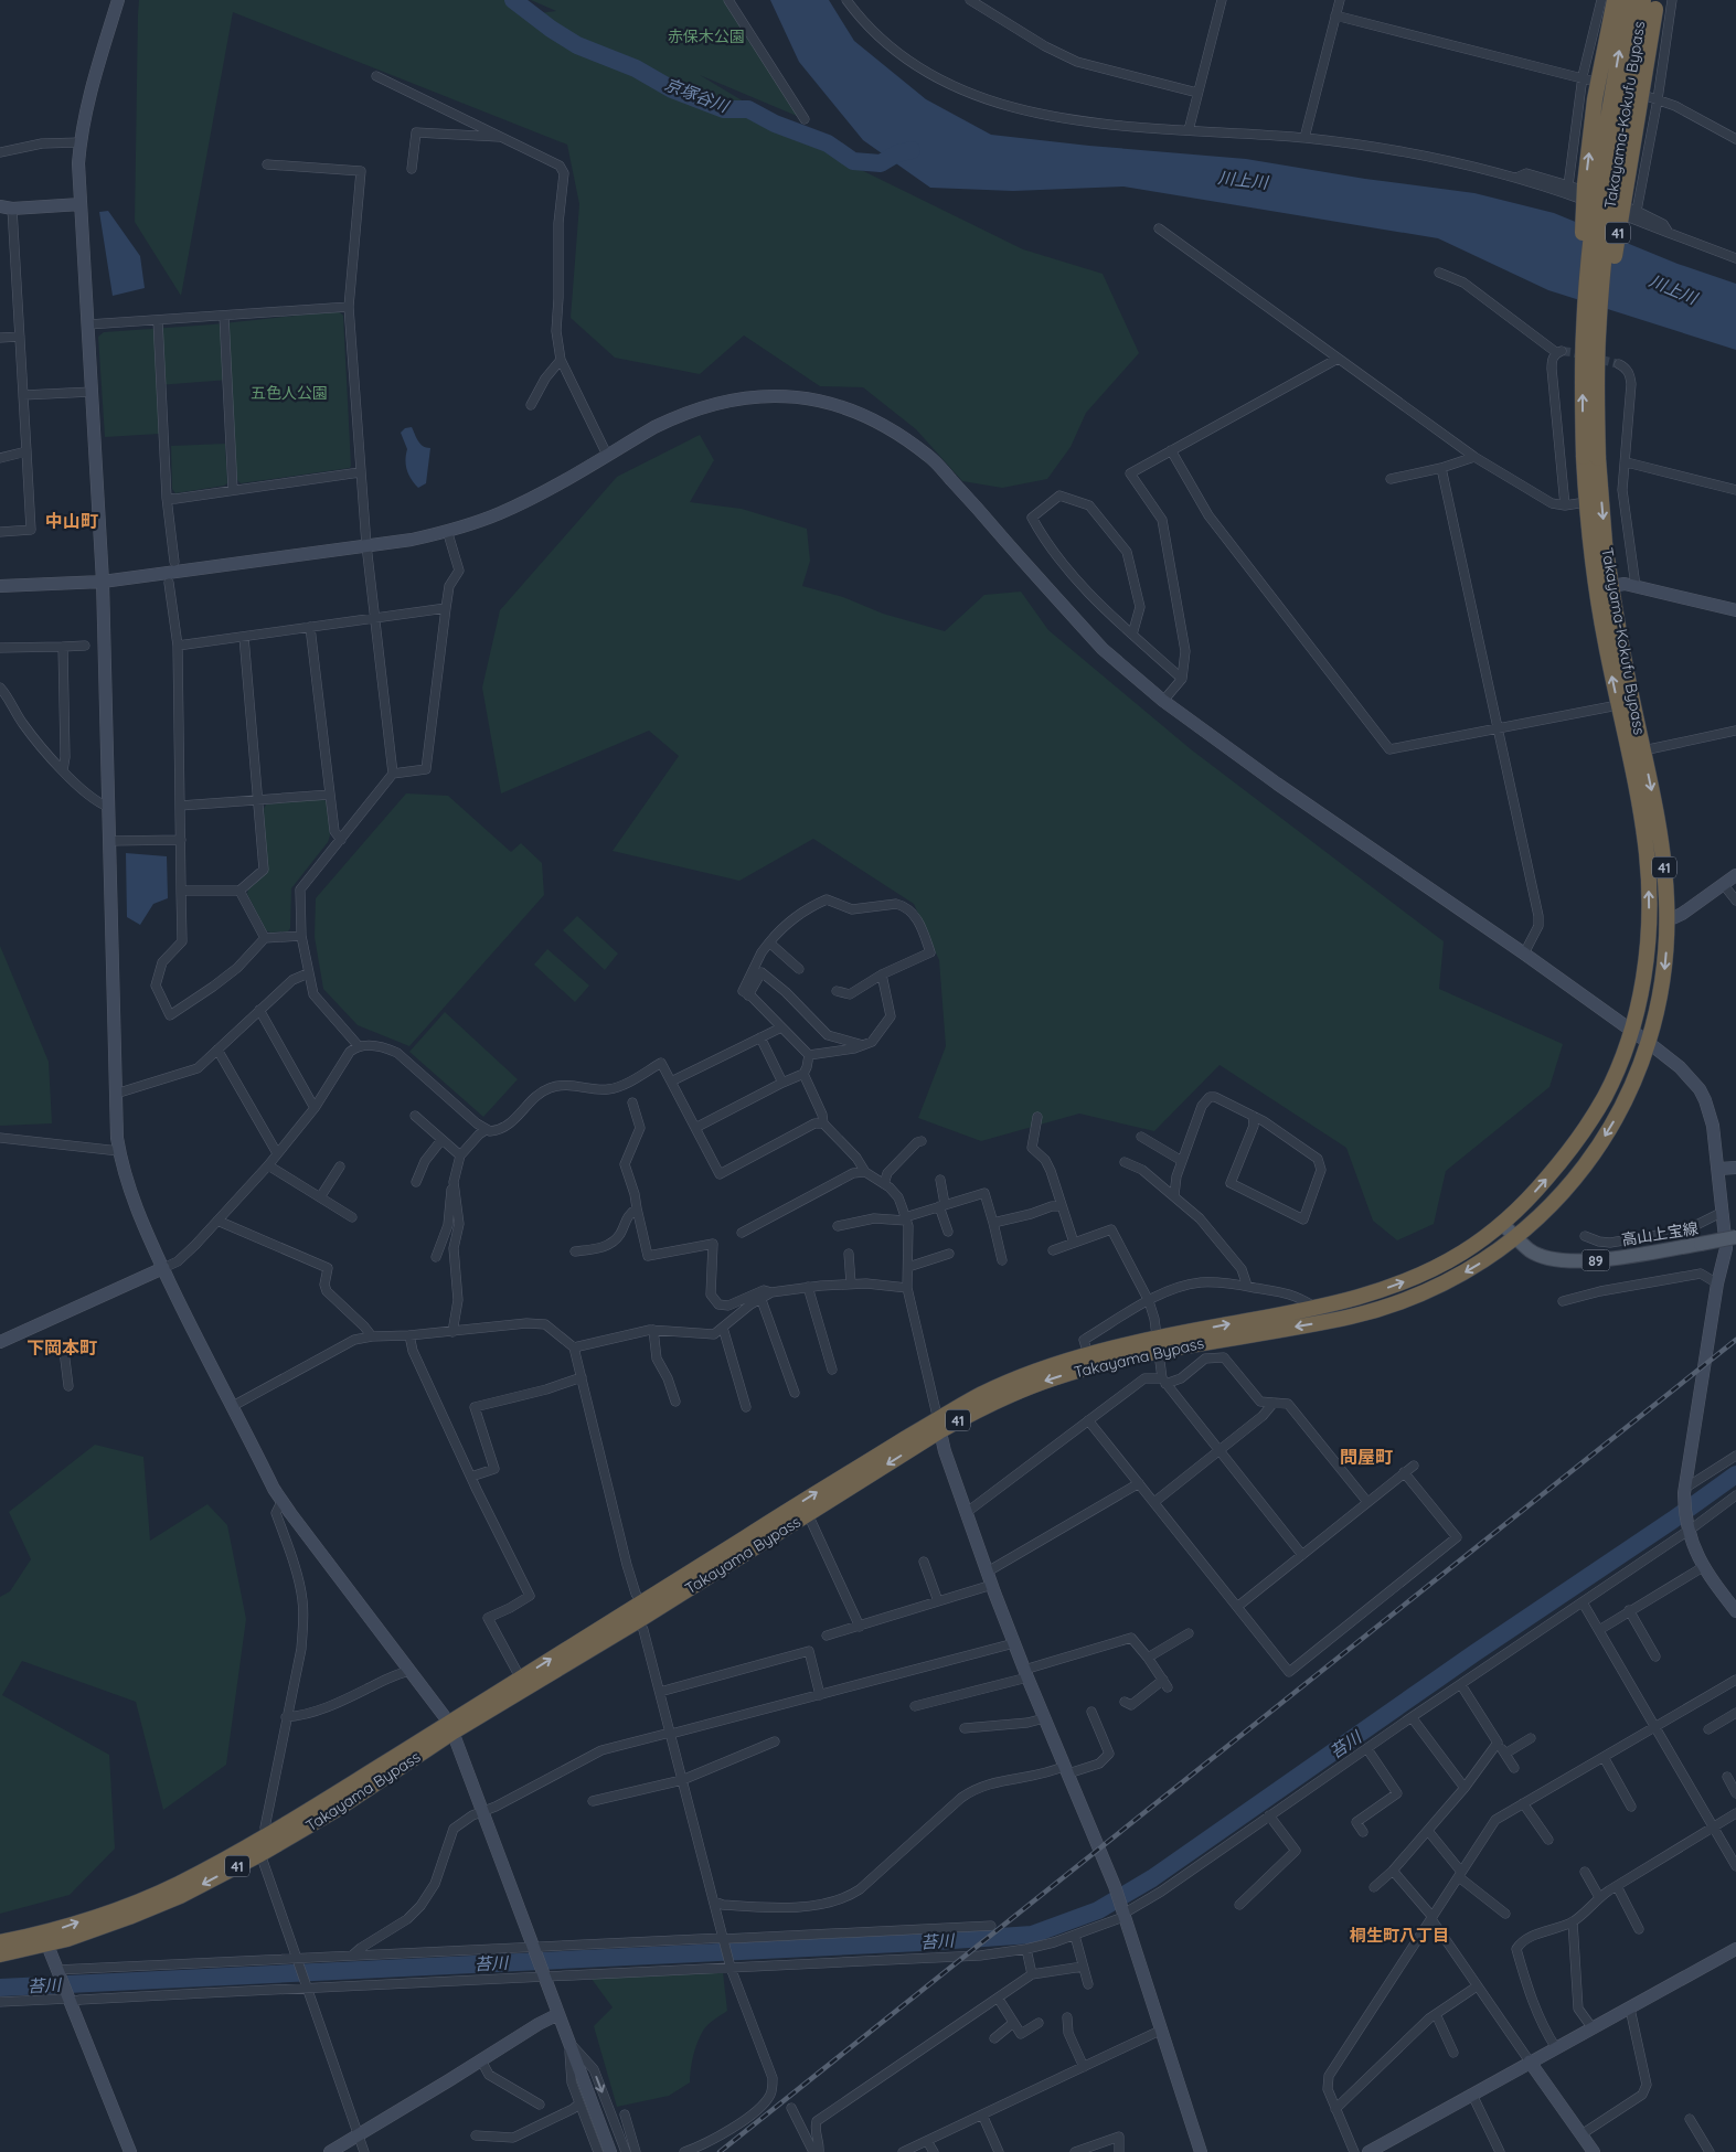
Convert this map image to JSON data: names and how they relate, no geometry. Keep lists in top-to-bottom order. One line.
{"streets":{"highway":["Takayama-Kokufu Bypass","41","Takayama Bypass"],"main road":["高山上宝線","89"]},"crossings":[["Takayama-Kokufu Bypass","41"],["Takayama-Kokufu Bypass","高山上宝線"],["Takayama-Kokufu Bypass","Takayama Bypass"],["高山上宝線","Takayama Bypass"]],"districts":["中山町","下岡本町","問屋町","桐生町八丁目"],"water":["京塚谷川","川上川","苔川"],"parks":["赤保木公園","五色人公園"]}
